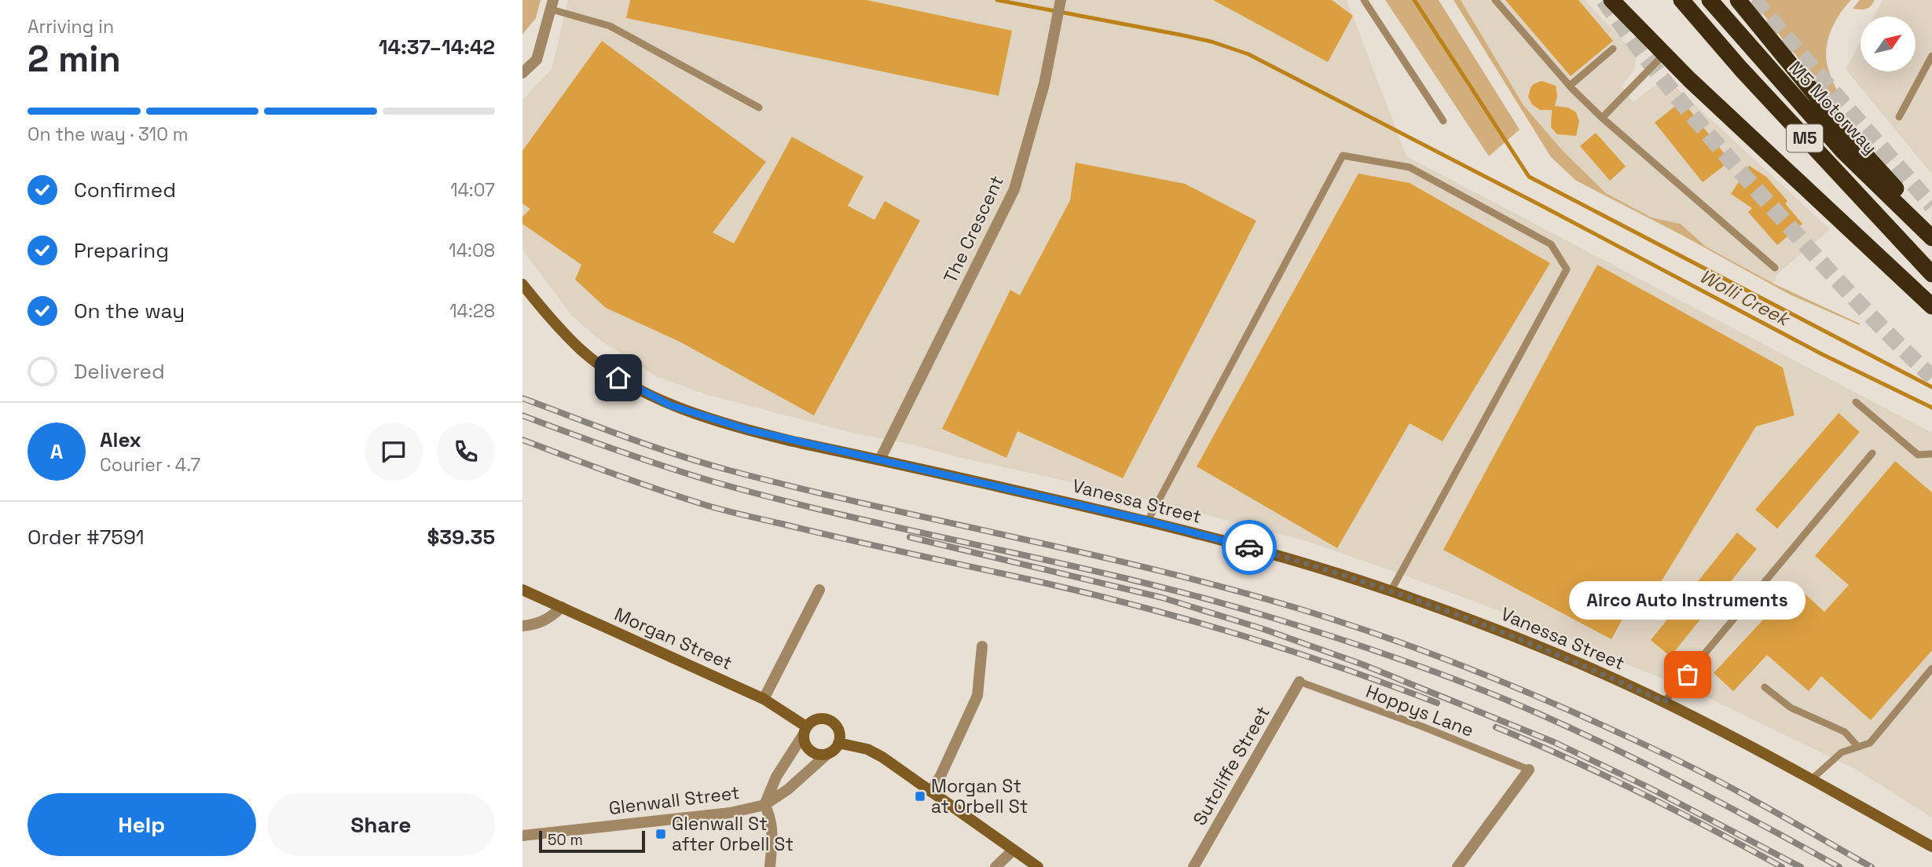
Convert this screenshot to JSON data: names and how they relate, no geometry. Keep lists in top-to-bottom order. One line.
{"streets":{"highway":["M5 Motorway","M5"],"main road":["Vanessa Street","Morgan Street"],"street":["The Crescent","Sutcliffe Street","Glenwall Street"],"lane":["Hoppys Lane"]},"crossings":[["The Crescent","Vanessa Street"],["Morgan Street","Glenwall Street"],["Hoppys Lane","Sutcliffe Street"]],"water":["Wolli Creek"],"places":{"other":["Airco Auto Instruments"],"transit":["Morgan St at Orbell St","Glenwall St after Orbell St"]},"scale_bar":"50 m","north":"top right","page":{"heading":["2 min","Arriving in","14:37–14:42"],"panel":["Alex","Courier · 4.7","Order #7591","$39.35"],"bar":"On the way · 310 m","list":[["Confirmed","14:07"],["Preparing","14:08"],["On the way","14:28"],"Delivered"],"round":"A","bubble":"Airco Auto Instruments","buttons":["Help","Share"],"scale":"50 m"}}
